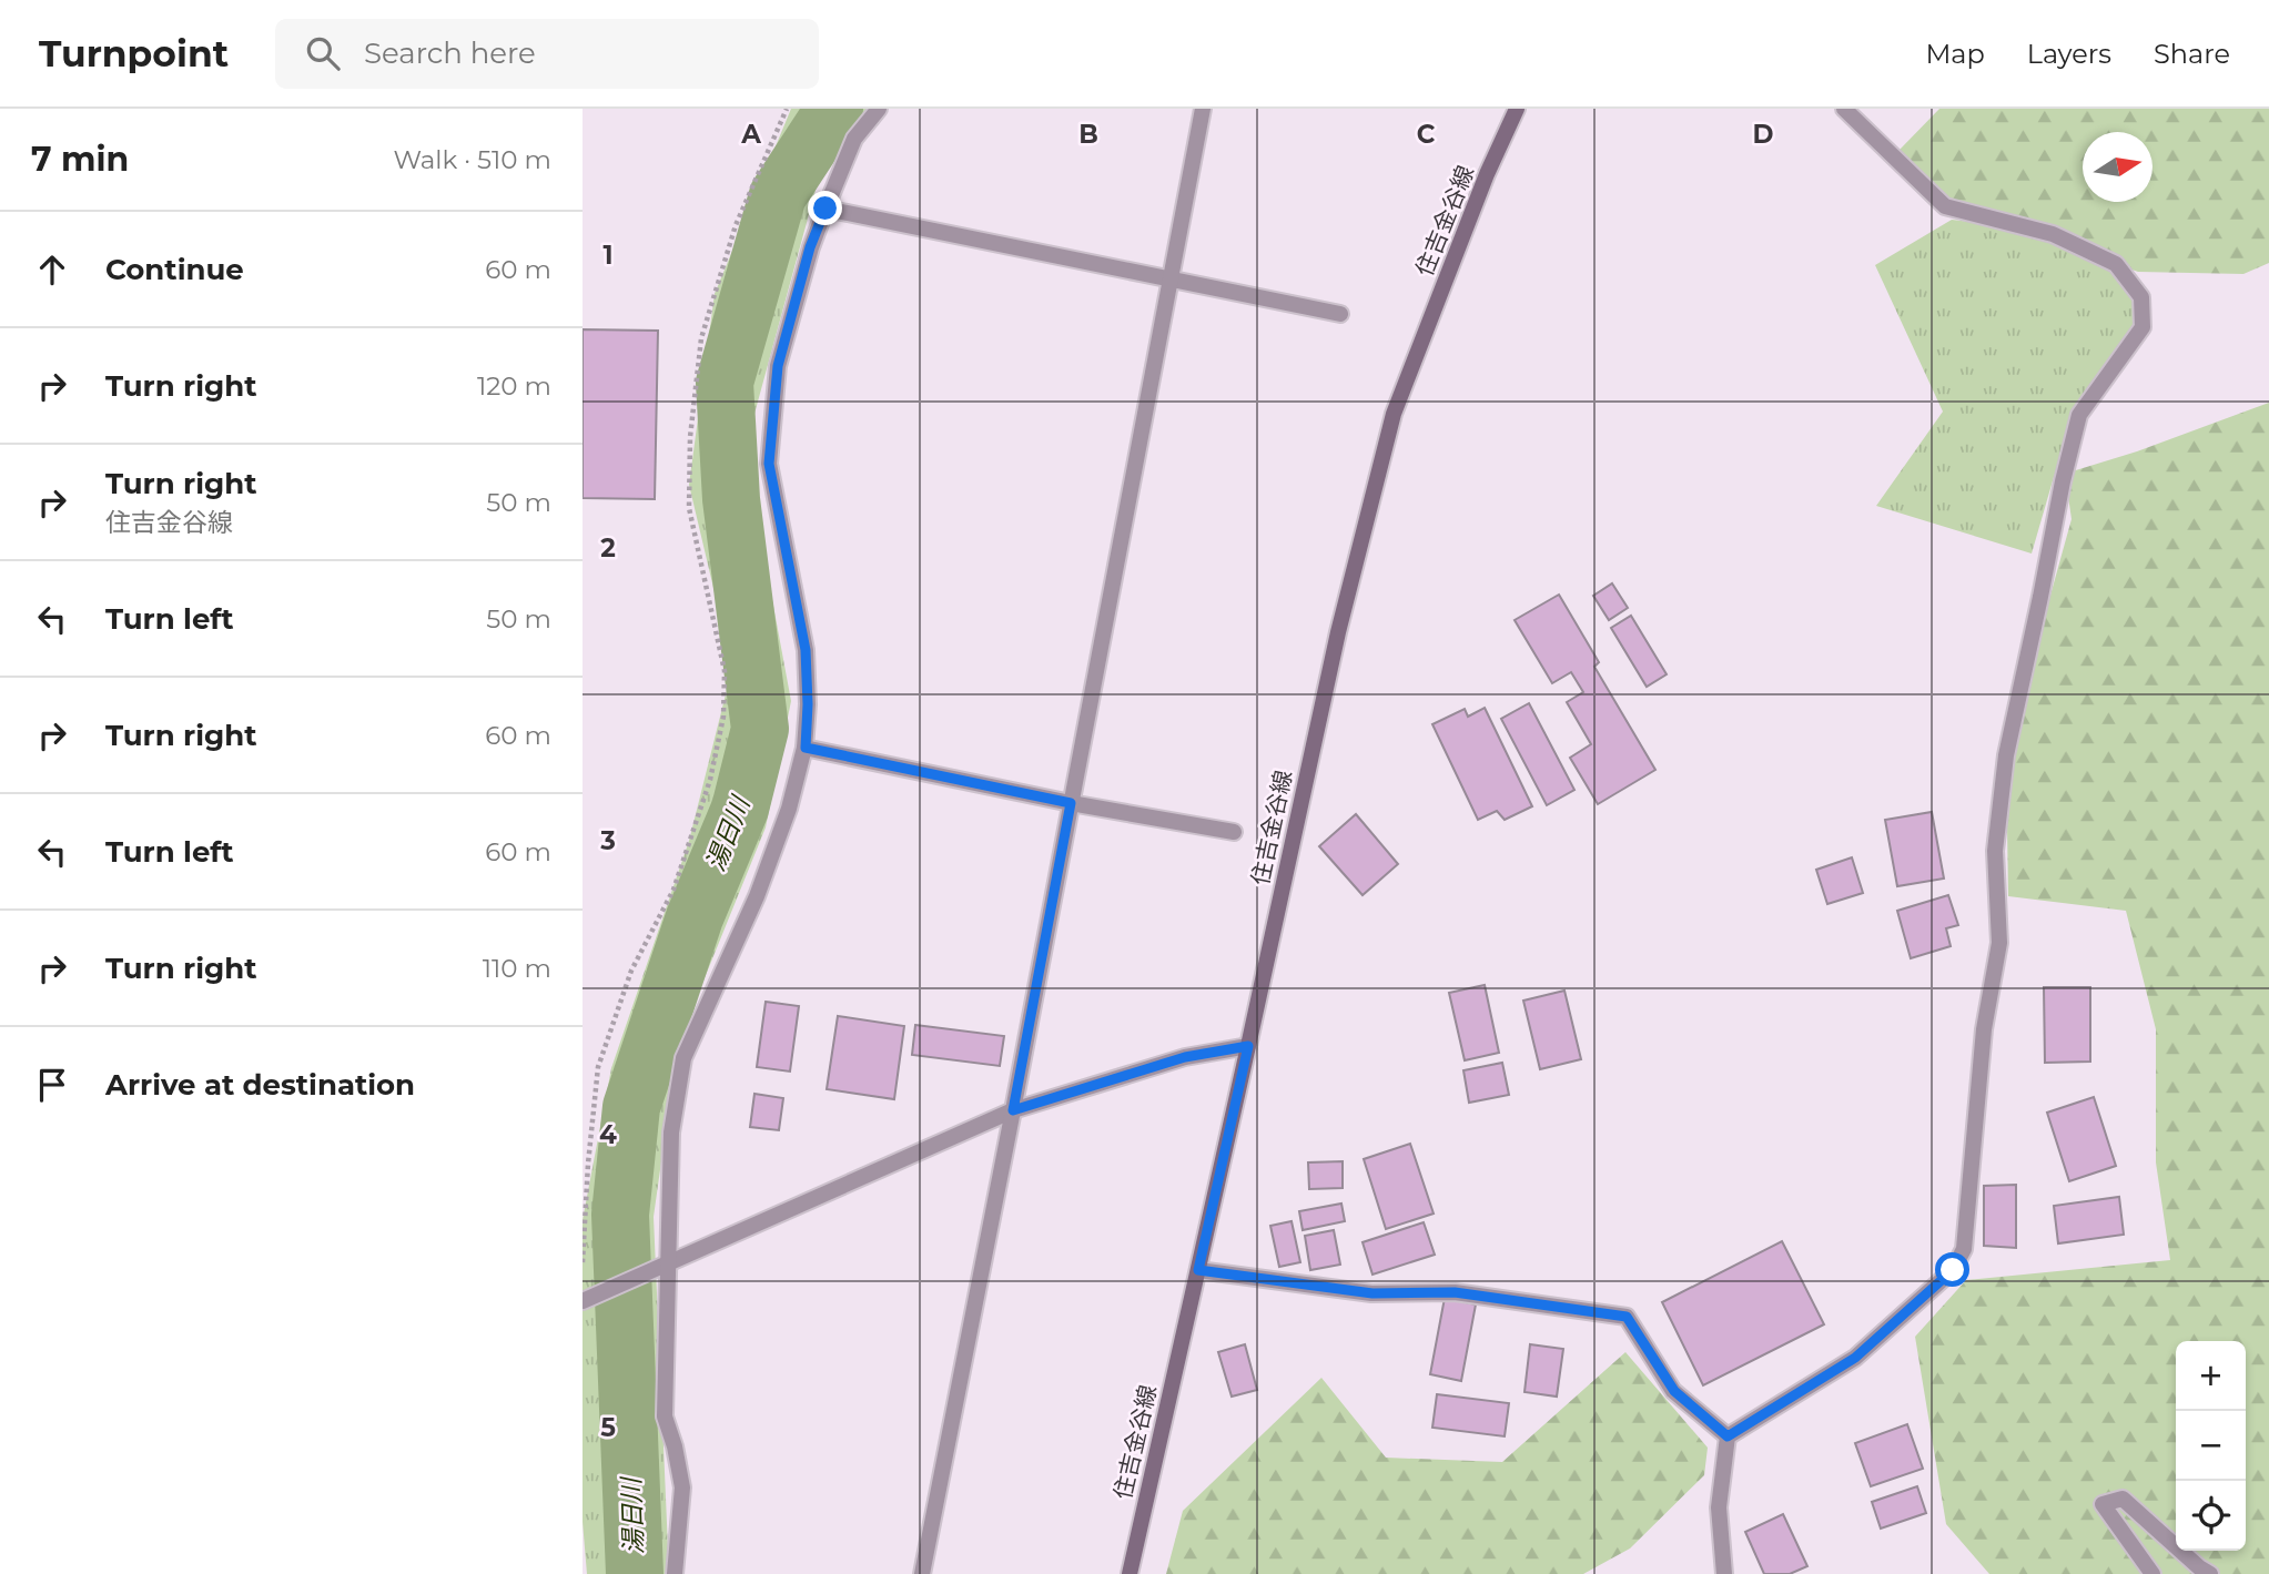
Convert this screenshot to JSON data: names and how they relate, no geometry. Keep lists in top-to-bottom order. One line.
{"streets":{"main road":["住吉金谷線"]},"water":["湯日川"],"north":"right","page":{"header":"Turnpoint","search":"Search here","nav":["Map","Layers","Share"],"heading":["7 min","Walk · 510 m"],"list":[["Continue","60 m"],["Turn right","120 m"],["Turn right","住吉金谷線","50 m"],["Turn left","50 m"],["Turn right","60 m"],["Turn left","60 m"],["Turn right","110 m"],"Arrive at destination"],"map_buttons":["+","−"]},"grid":{"columns":["A","B","C","D"],"rows":["1","2","3","4","5"]}}
